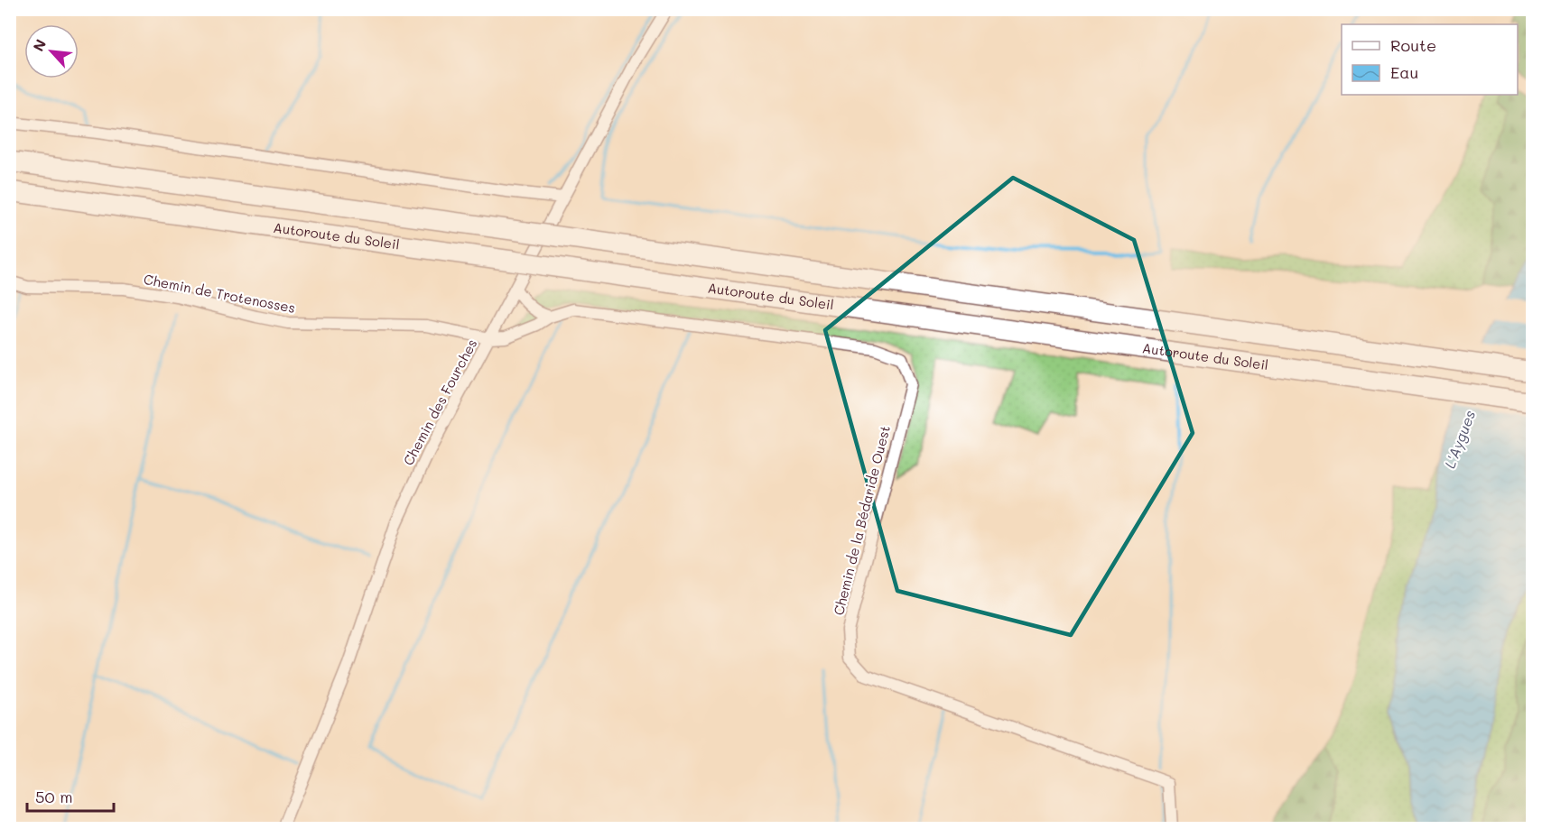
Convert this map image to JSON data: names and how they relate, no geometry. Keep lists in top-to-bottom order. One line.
{"streets":{"highway":["Autoroute du Soleil"],"street":["Chemin de Trotenosses","Chemin des Fourches","Chemin de la Bédaride Ouest"]},"crossings":[["Chemin de Trotenosses","Chemin des Fourches"],["Chemin de Trotenosses","Chemin de la Bédaride Ouest"],["Chemin des Fourches","Chemin de la Bédaride Ouest"]],"water":["L'Aygues"],"legend":["Route","Eau"],"scale_bar":"50 m","north":"top left"}
